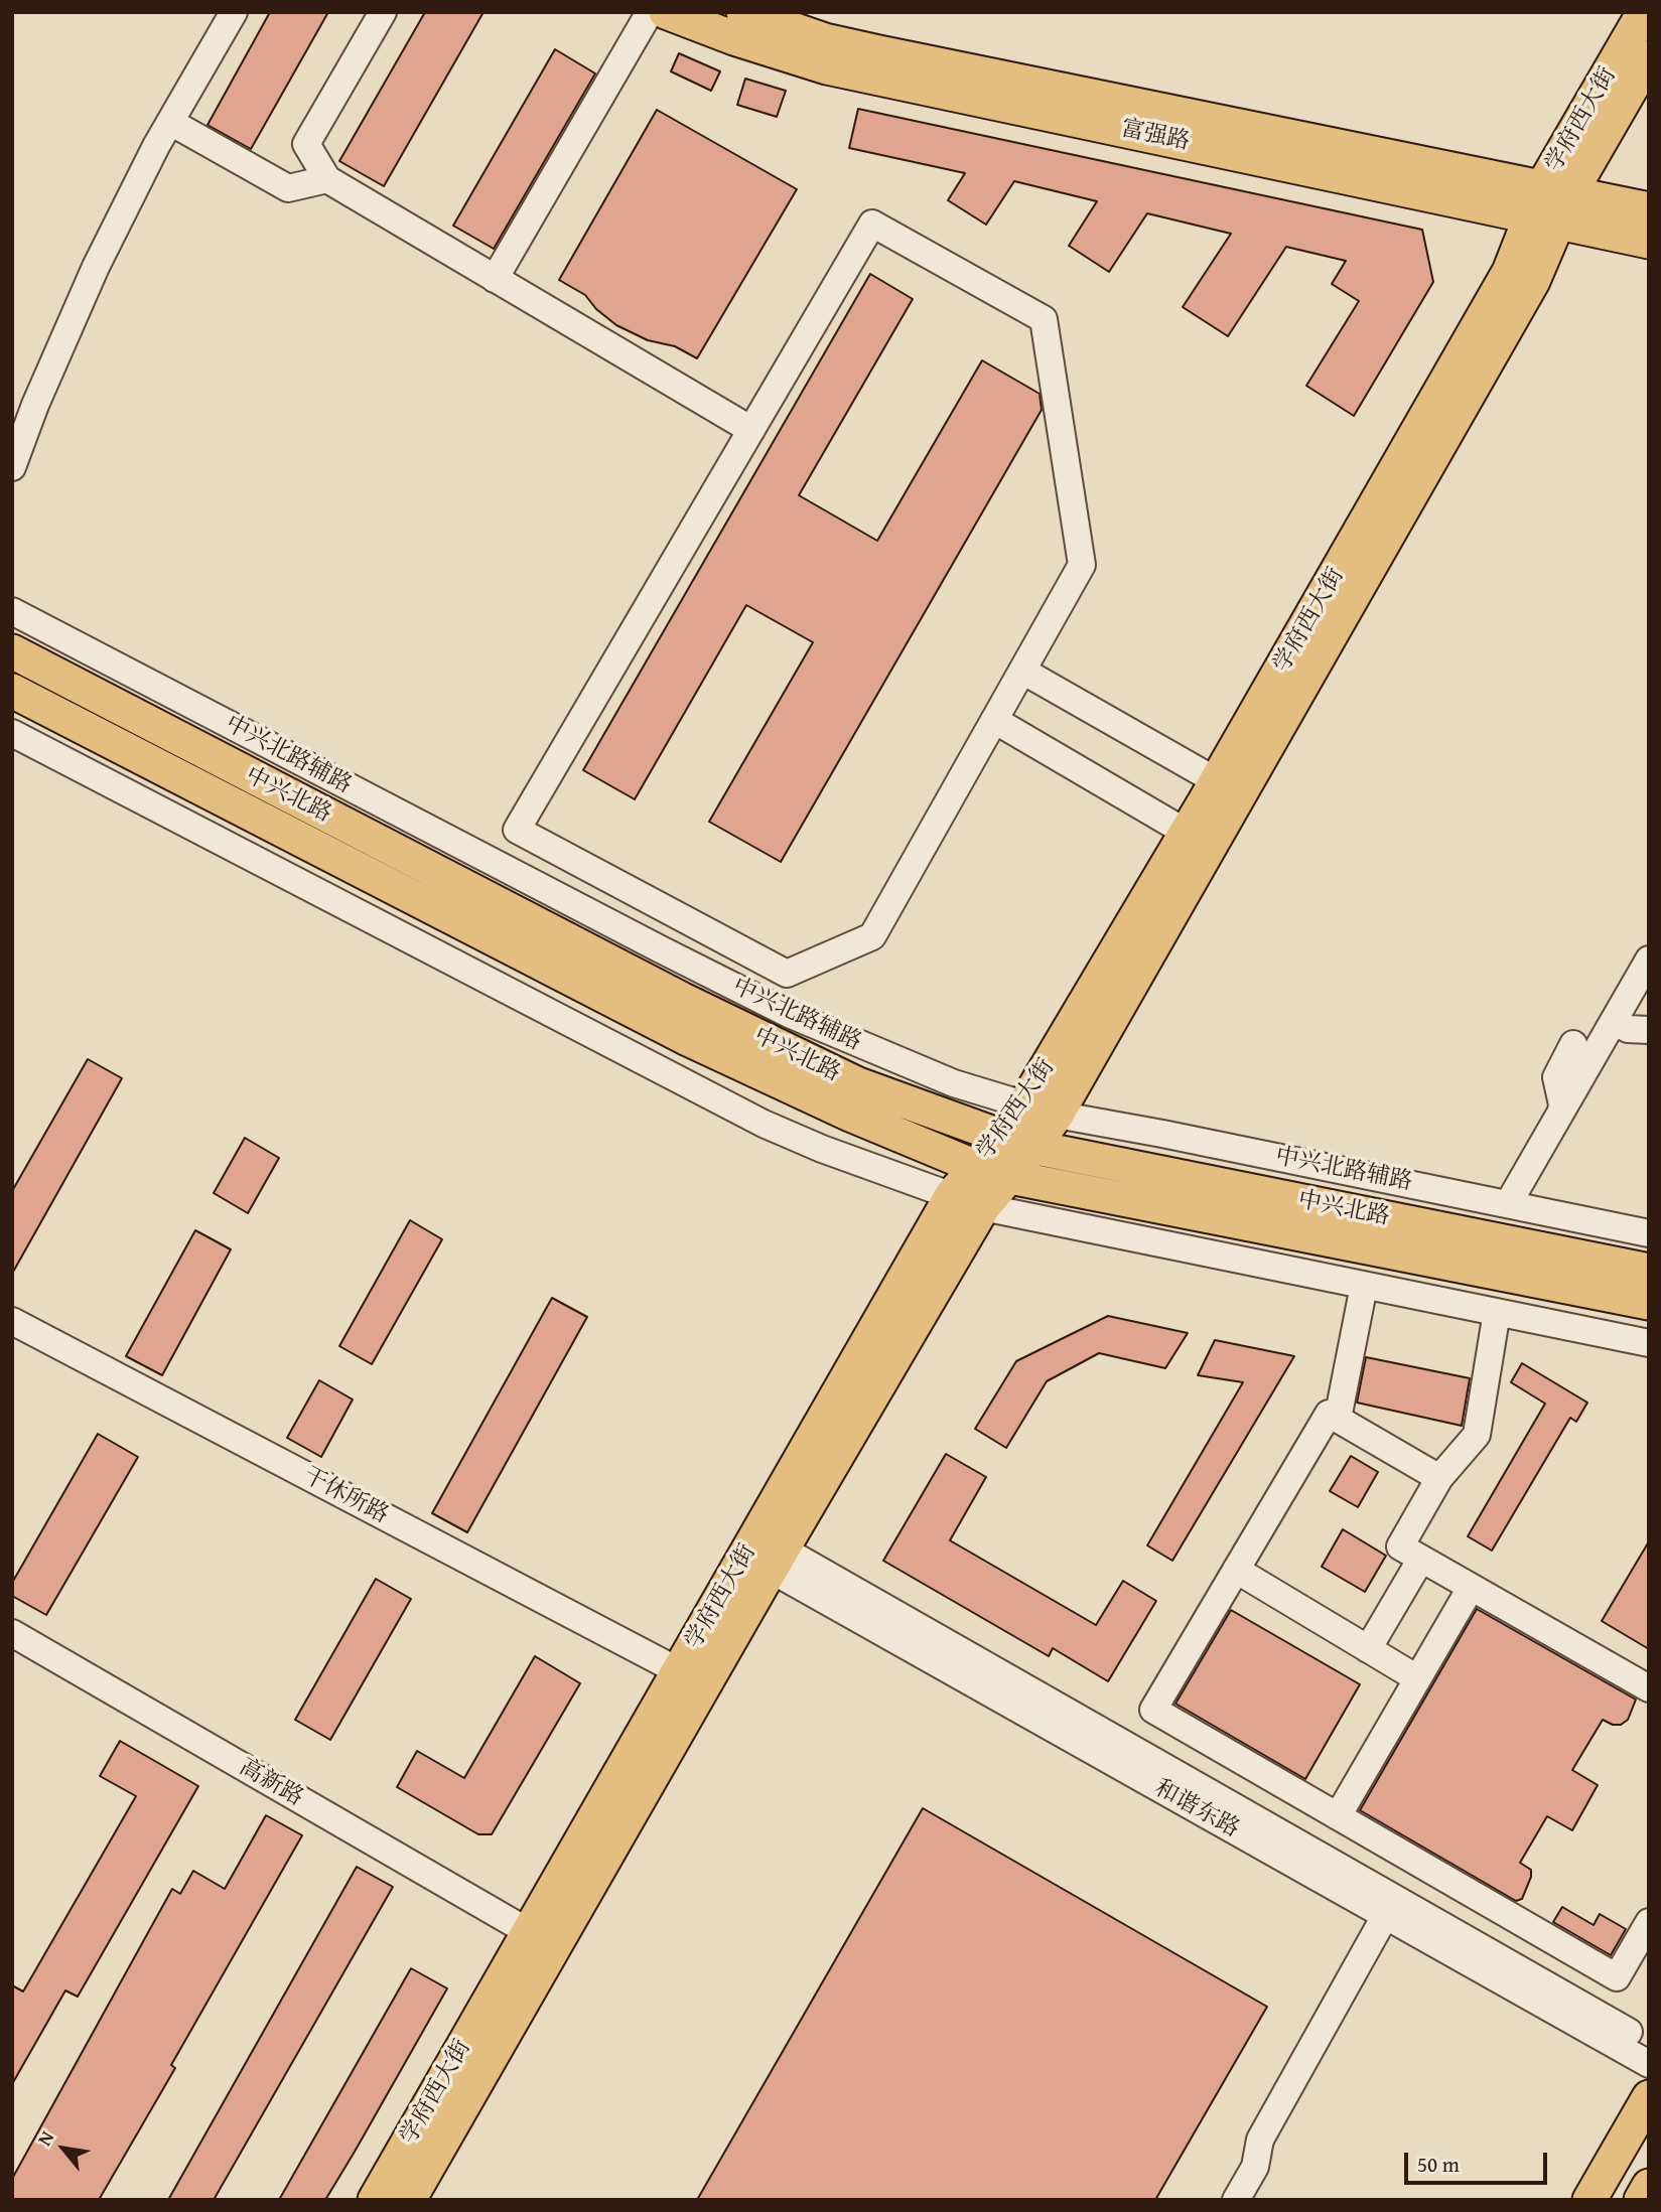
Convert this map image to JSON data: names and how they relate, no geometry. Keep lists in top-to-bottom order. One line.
{"streets":{"main road":["学府西大街","富强路","中兴北路"],"street":["中兴北路辅路","干休所路","高新路","和谐东路"]},"crossings":[["学府西大街","富强路"],["学府西大街","中兴北路辅路"],["学府西大街","中兴北路"],["学府西大街","干休所路"],["学府西大街","高新路"],["学府西大街","和谐东路"]],"scale_bar":"50 m","north":"top left"}
